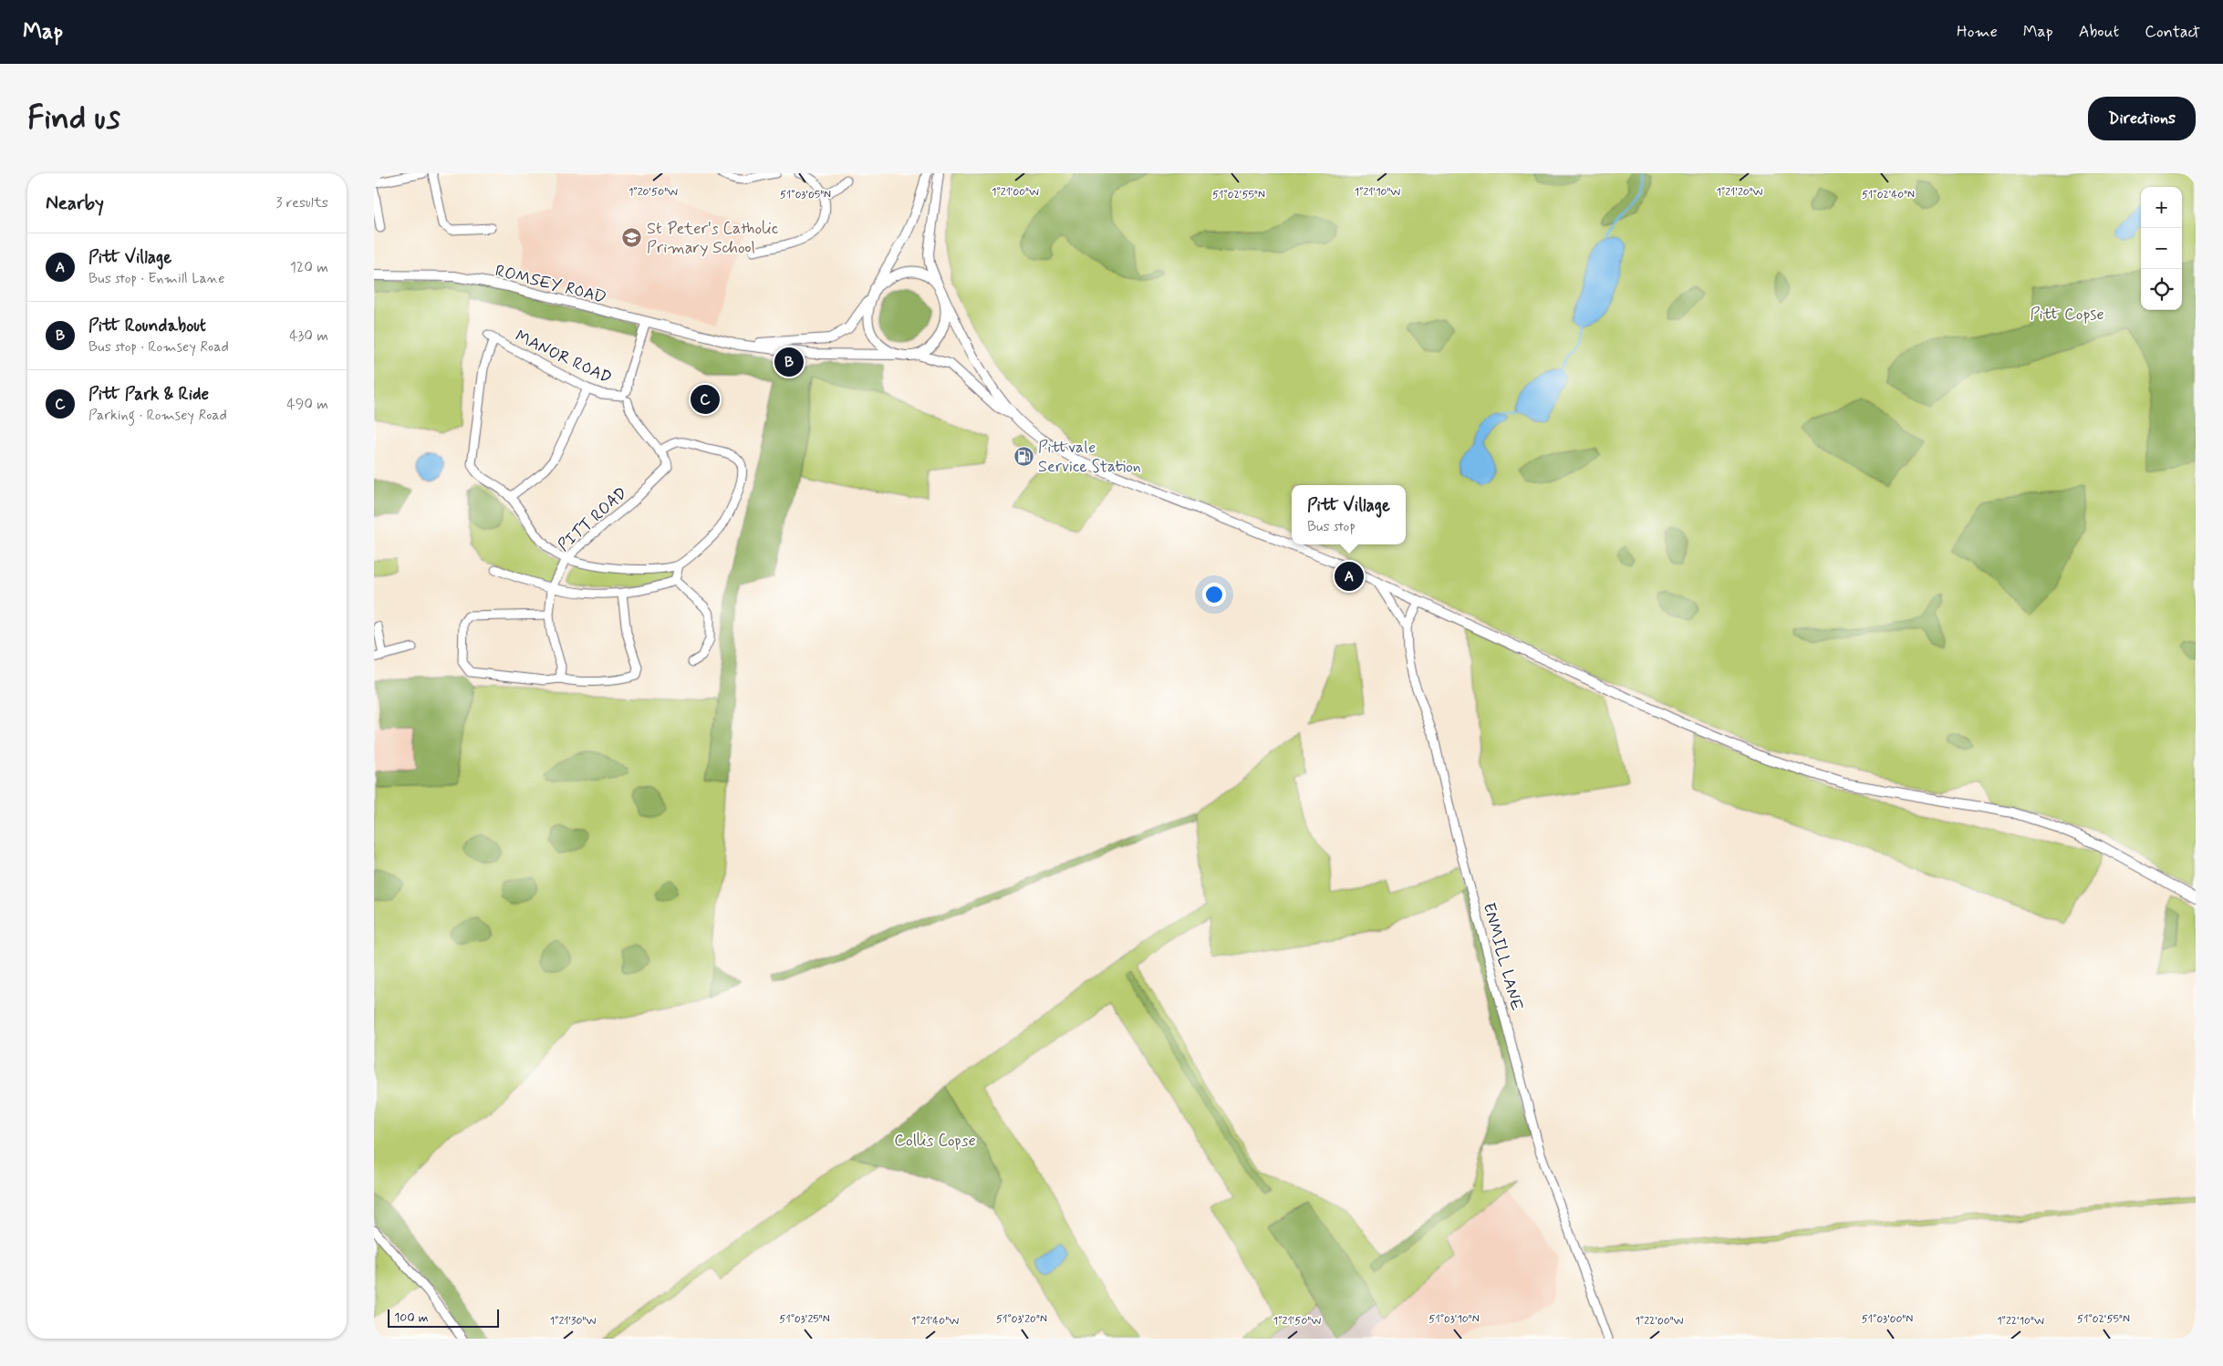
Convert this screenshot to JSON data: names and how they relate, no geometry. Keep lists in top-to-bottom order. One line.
{"streets":{"main road":["ROMSEY ROAD"],"street":["MANOR ROAD","PITT ROAD","ENMILL LANE"]},"crossings":[["MANOR ROAD","PITT ROAD"]],"parks":["Pitt Copse","Collis Copse"],"places":{"school or university":["St Peter's Catholic Primary School"],"fuel station":["Pittvale Service Station"]},"scale_bar":"100 m","page":{"header":"Map","nav":["Home","Map","About","Contact"],"buttons":"Directions","title":"Find us","heading":["Nearby","3 results"],"map_buttons":["+","−"],"list":[{"mark":"A","name":"Pitt Village","note":"Bus stop · Enmill Lane","value":"120 m"},{"mark":"B","name":"Pitt Roundabout","note":"Bus stop · Romsey Road","value":"430 m"},{"mark":"C","name":"Pitt Park & Ride","note":"Parking · Romsey Road","value":"490 m"}],"pins":["B","C","A"],"popup":["Pitt Village","Bus stop"],"scale":"100 m"},"coordinates":["1°20'50\"W","1°21'00\"W","1°21'10\"W","1°21'20\"W","51°03'05\"N","51°02'55\"N","51°02'40\"N","51°03'25\"N","51°03'20\"N","51°03'10\"N","51°03'00\"N","1°21'30\"W","1°21'40\"W","1°21'50\"W","1°22'00\"W","1°22'10\"W"]}
